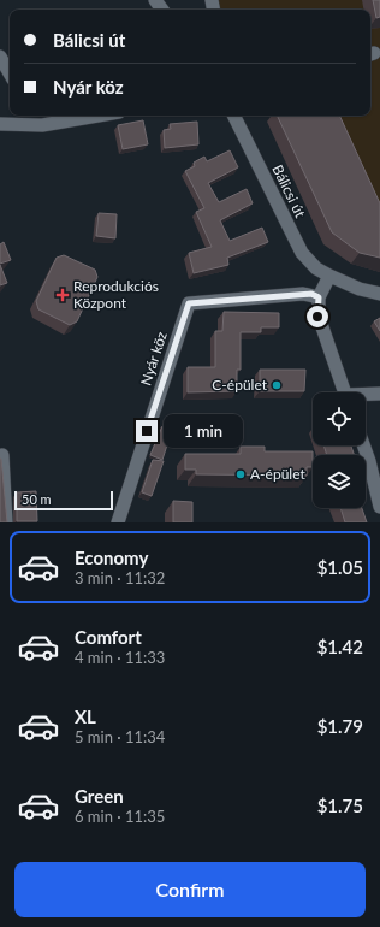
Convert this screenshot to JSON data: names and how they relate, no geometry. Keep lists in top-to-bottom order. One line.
{"streets":{"street":["Bálicsi út","Nyár köz"]},"places":{"health":["Reprodukciós Központ"],"other":["C-épület","A-épület"]},"scale_bar":"50 m","page":{"banner":["Bálicsi út","Nyár köz"],"bubble":"1 min","scale":"50 m","list":[{"name":"Economy","note":"3 min · 11:32","value":"$1.05"},{"name":"Comfort","note":"4 min · 11:33","value":"$1.42"},{"name":"XL","note":"5 min · 11:34","value":"$1.79"},{"name":"Green","note":"6 min · 11:35","value":"$1.75"}],"buttons":"Confirm"}}
